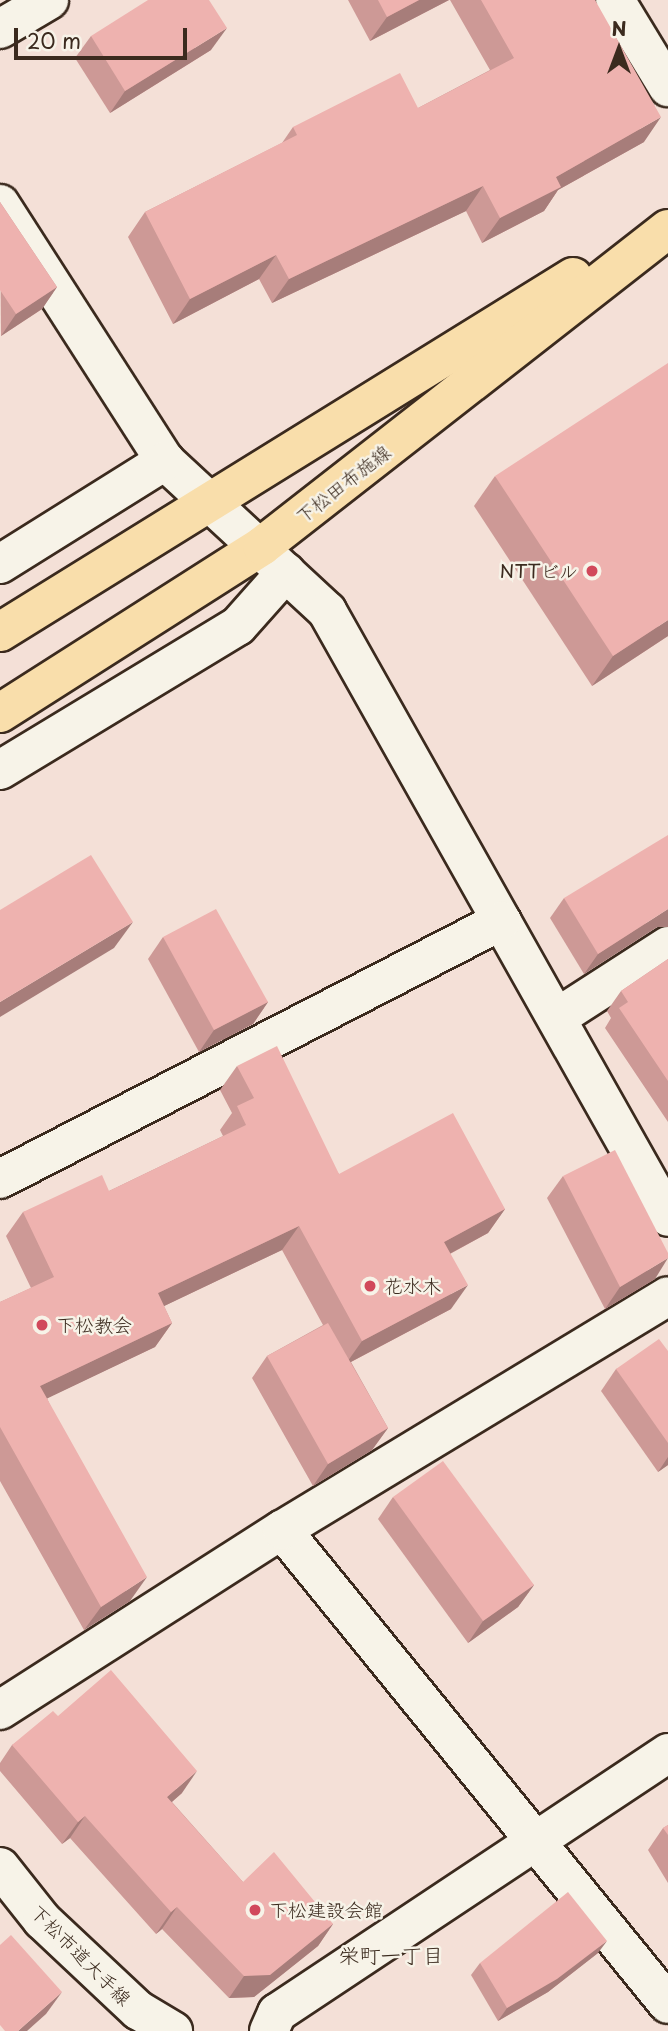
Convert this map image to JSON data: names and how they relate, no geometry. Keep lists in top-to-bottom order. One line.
{"streets":{"main road":["下松田布施線"],"street":["下松市道大手線"]},"districts":["栄町一丁目"],"places":["NTTビル","花水木","下松教会","下松建設会館"],"scale_bar":"20 m","north":"top"}
